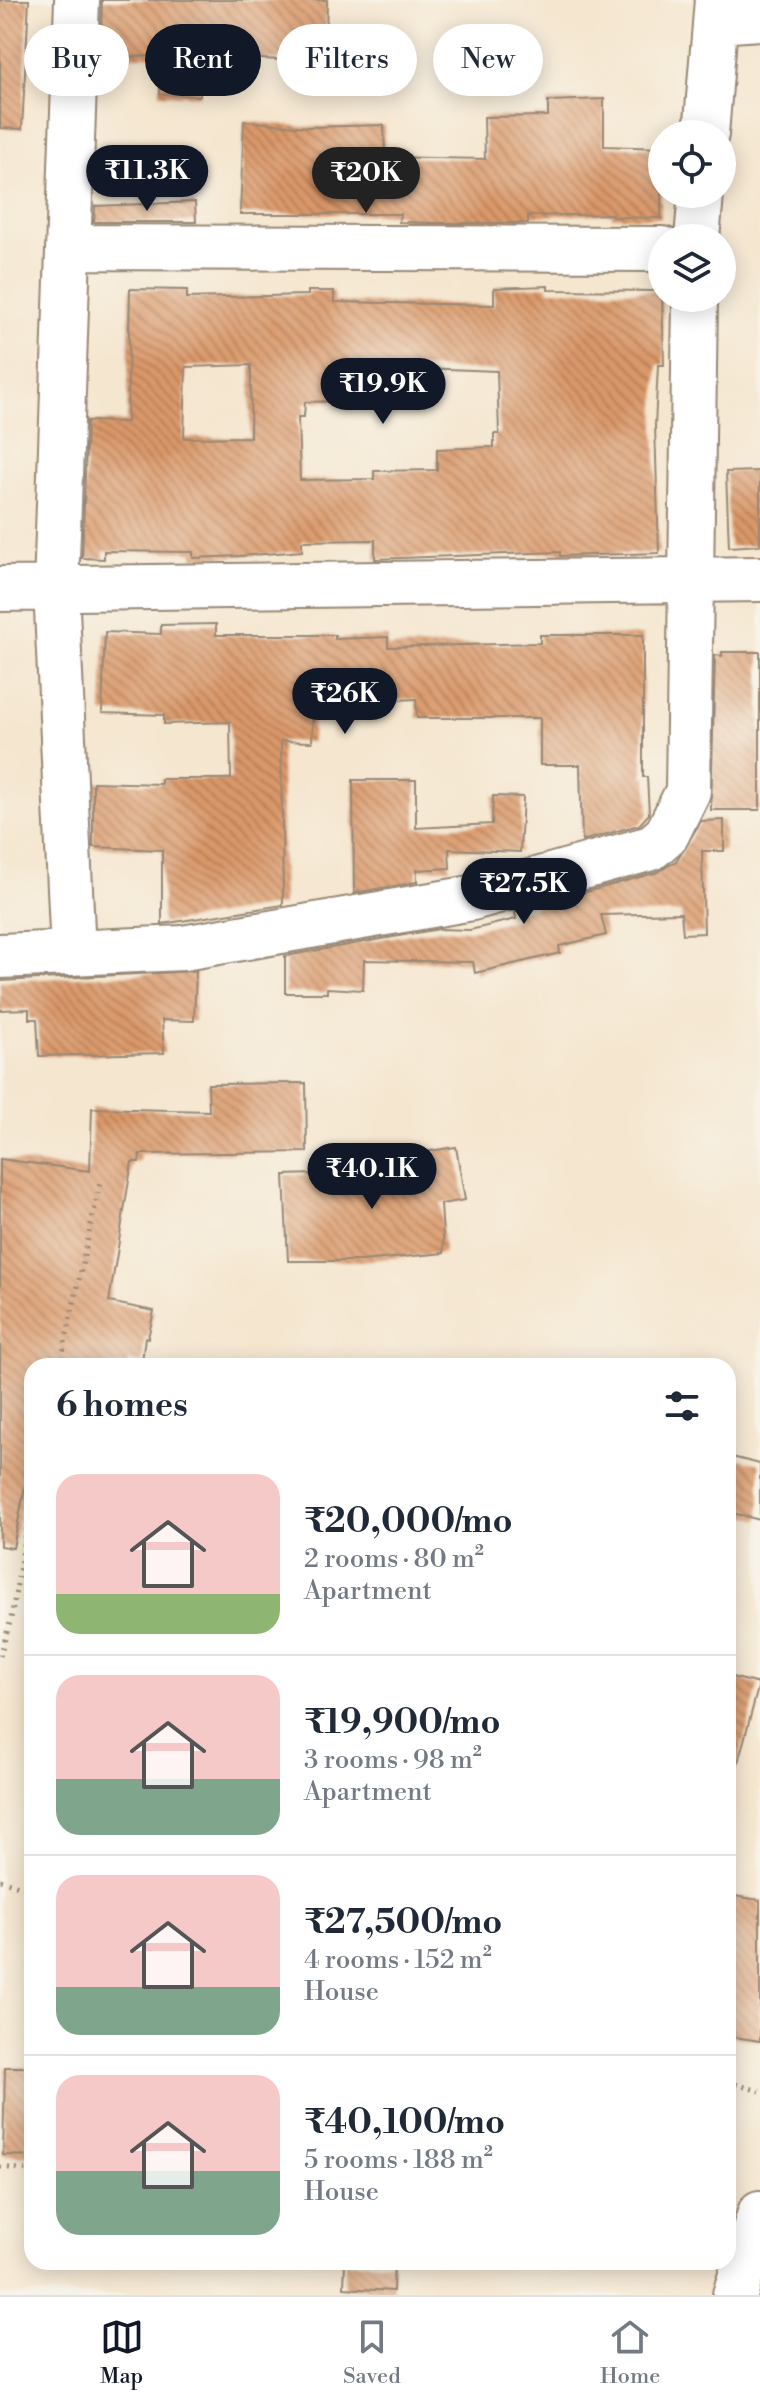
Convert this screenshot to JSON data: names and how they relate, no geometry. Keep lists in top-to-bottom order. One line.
{"page":{"chip":["Buy","Rent","Filters","New"],"price":["₹11.3K","₹20K","₹19.9K","₹26K","₹27.5K","₹40.1K"],"heading":"6 homes","list":[{"name":"₹20,000/mo","note":"2 rooms · 80 m² · Apartment"},{"name":"₹19,900/mo","note":"3 rooms · 98 m² · Apartment"},{"name":"₹27,500/mo","note":"4 rooms · 152 m² · House"},{"name":"₹40,100/mo","note":"5 rooms · 188 m² · House"}],"tabs":["Map","Saved","Home"]}}
